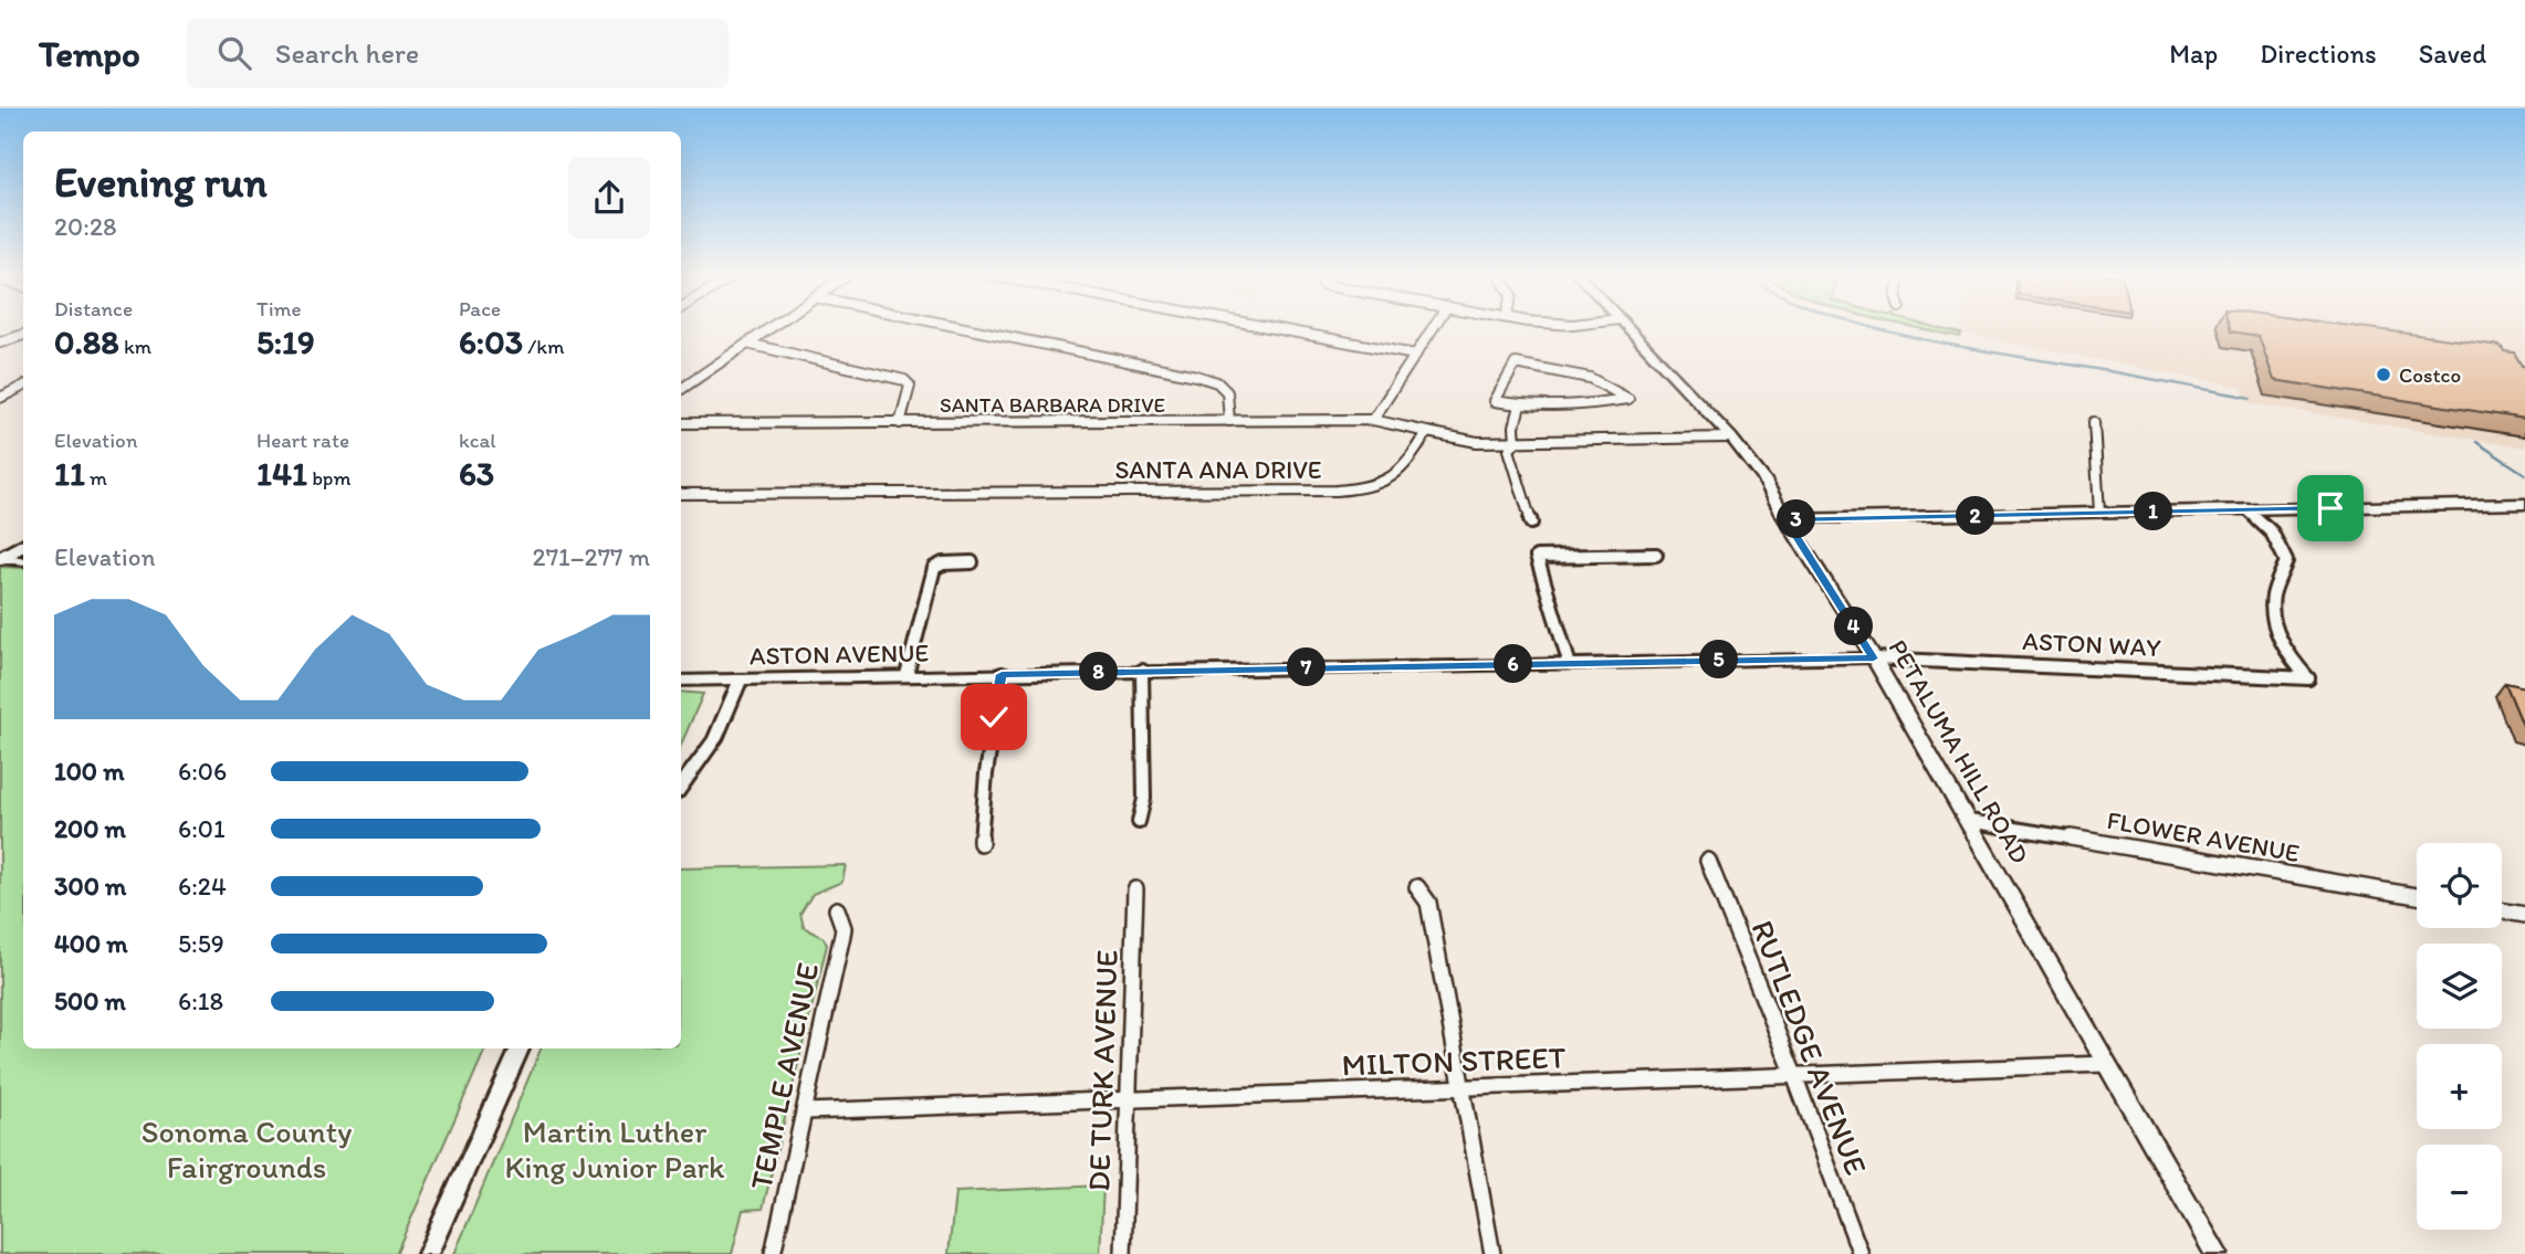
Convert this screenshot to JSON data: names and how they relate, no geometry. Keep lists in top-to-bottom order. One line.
{"streets":{"main road":["PETALUMA HILL ROAD"],"street":["SANTA BARBARA DRIVE","SANTA ANA DRIVE","ASTON WAY","ASTON AVENUE","FLOWER AVENUE","RUTLEDGE AVENUE","MILTON STREET","DE TURK AVENUE","TEMPLE AVENUE"]},"crossings":[["SANTA BARBARA DRIVE","SANTA ANA DRIVE"],["ASTON WAY","ASTON AVENUE"],["ASTON WAY","PETALUMA HILL ROAD"],["ASTON AVENUE","PETALUMA HILL ROAD"],["PETALUMA HILL ROAD","FLOWER AVENUE"],["PETALUMA HILL ROAD","MILTON STREET"],["RUTLEDGE AVENUE","MILTON STREET"],["MILTON STREET","DE TURK AVENUE"],["MILTON STREET","TEMPLE AVENUE"]],"parks":["Sonoma County Fairgrounds","Martin Luther King Junior Park"],"places":["Costco"],"page":{"header":"Tempo","search":"Search here","nav":["Map","Directions","Saved"],"heading":["Evening run","20:28"],"stats":[["Distance","0.88 km"],["Time","5:19"],["Pace","6:03 /km"],["Elevation","11 m"],["Heart rate","141 bpm"],["kcal","63"]],"pins":["1","2","3","4","5","6","7","8"],"chart":["Elevation","271–277 m"],"list":[{"name":"100 m","note":"6:06"},{"name":"200 m","note":"6:01"},{"name":"300 m","note":"6:24"},{"name":"400 m","note":"5:59"},{"name":"500 m","note":"6:18"}],"map_buttons":["+","−"]}}
